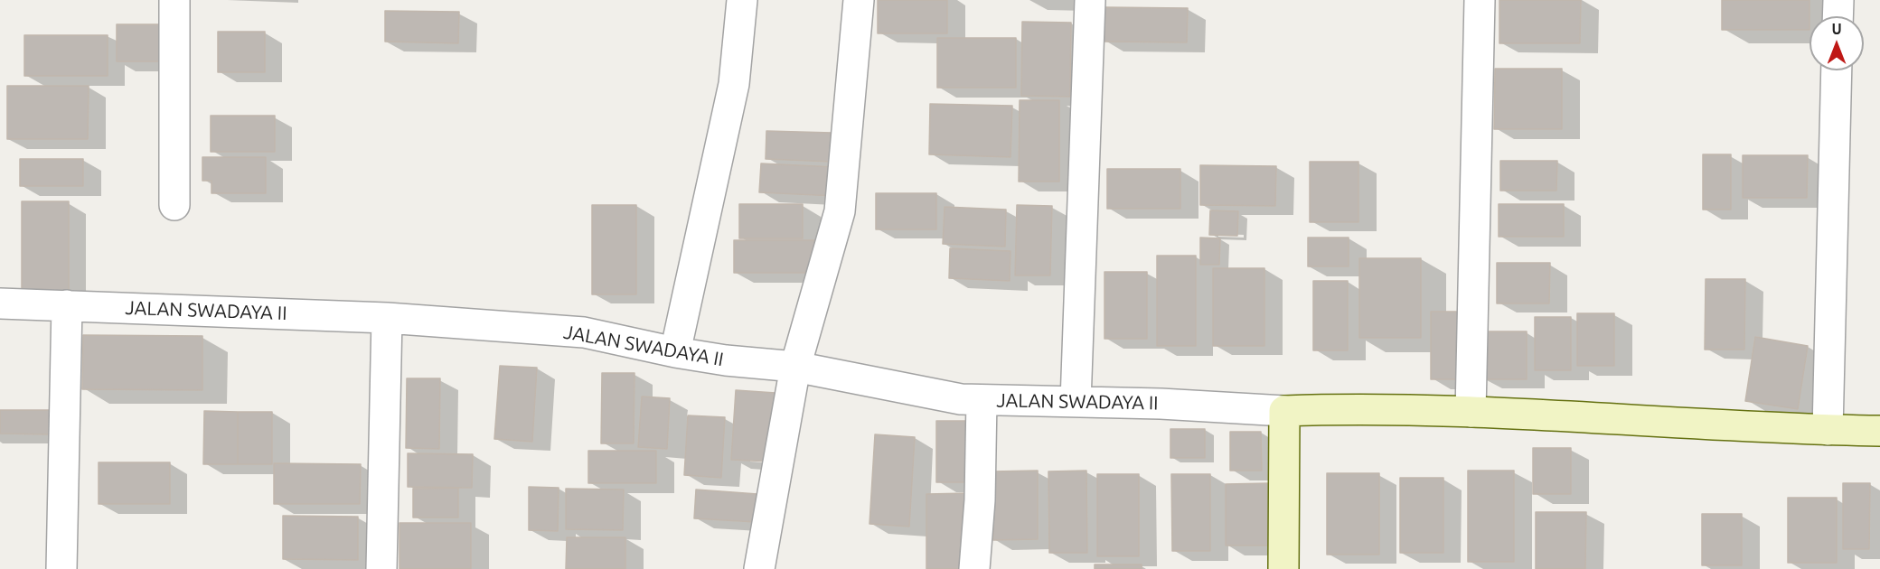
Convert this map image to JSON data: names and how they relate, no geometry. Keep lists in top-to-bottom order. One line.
{"streets":{"street":["JALAN SWADAYA II"]},"north":"top"}
